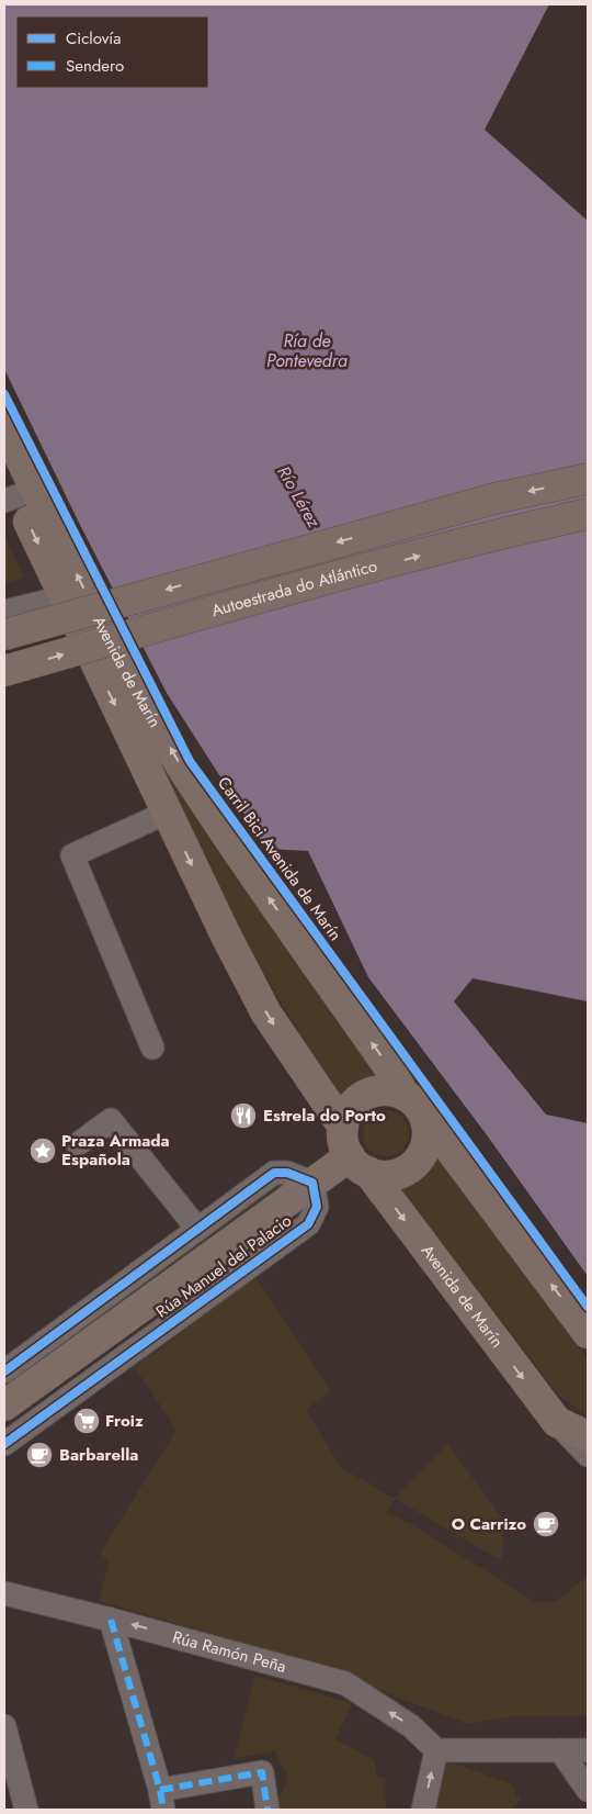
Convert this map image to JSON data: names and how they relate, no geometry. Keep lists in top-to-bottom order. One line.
{"streets":{"highway":["Autoestrada do Atlántico","Avenida de Marín","Rúa Manuel del Palacio"],"street":["Rúa Ramón Peña"],"cycle path":["Carril Bici Avenida de Marín"]},"crossings":[["Avenida de Marín","Rúa Manuel del Palacio"]],"one_way":["Rúa Ramón Peña"],"water":["Ría de Pontevedra","Río Lérez"],"places":{"restaurant":["Estrela do Porto"],"place":["Praza Armada Española"],"supermarket":["Froiz"],"cafe":["Barbarella","O Carrizo"]},"legend":["Ciclovía","Sendero"]}
